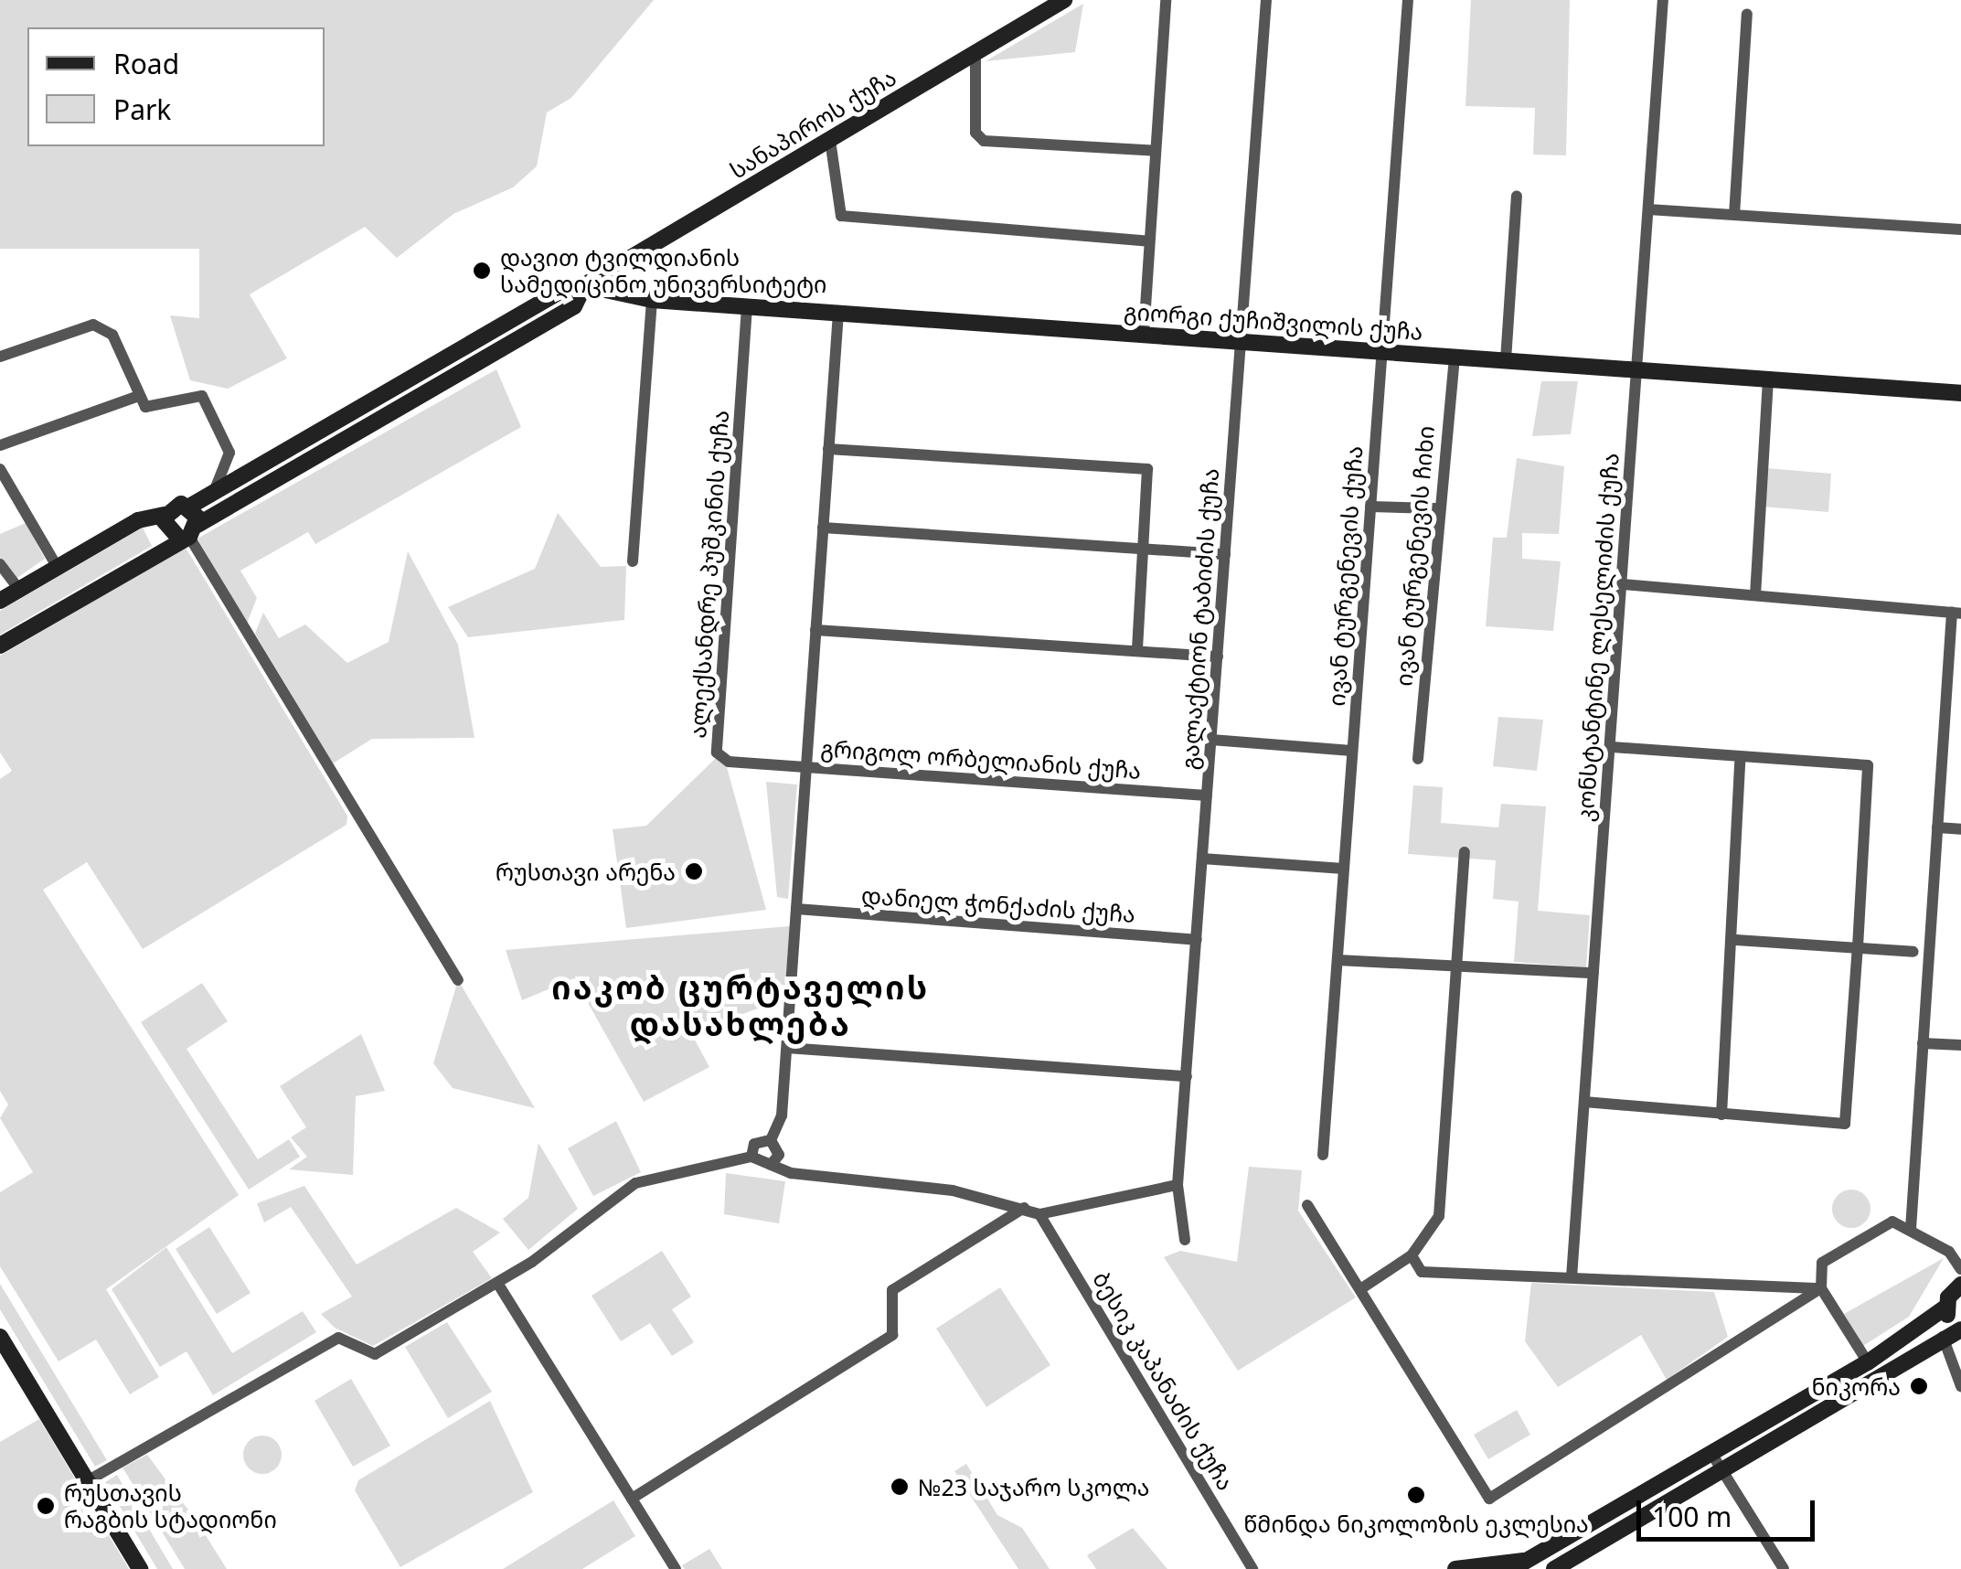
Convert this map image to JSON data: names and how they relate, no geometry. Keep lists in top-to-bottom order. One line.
{"streets":{"street":["სანაპიროს ქუჩა","გიორგი ქუჩიშვილის ქუჩა","ივან ტურგენევის ჩიხი","ალექსანდრე პუშკინის ქუჩა","ივან ტურგენევის ქუჩა","გალაქტიონ ტაბიძის ქუჩა","კონსტანტინე ლესელიძის ქუჩა","გრიგოლ ორბელიანის ქუჩა","დანიელ ჭონქაძის ქუჩა","ბესიკ კაპანაძის ქუჩა"]},"crossings":[["სანაპიროს ქუჩა","გიორგი ქუჩიშვილის ქუჩა"],["გიორგი ქუჩიშვილის ქუჩა","ივან ტურგენევის ჩიხი"],["გიორგი ქუჩიშვილის ქუჩა","ალექსანდრე პუშკინის ქუჩა"],["გიორგი ქუჩიშვილის ქუჩა","ივან ტურგენევის ქუჩა"],["გიორგი ქუჩიშვილის ქუჩა","გალაქტიონ ტაბიძის ქუჩა"],["გიორგი ქუჩიშვილის ქუჩა","კონსტანტინე ლესელიძის ქუჩა"],["ალექსანდრე პუშკინის ქუჩა","გრიგოლ ორბელიანის ქუჩა"],["გალაქტიონ ტაბიძის ქუჩა","გრიგოლ ორბელიანის ქუჩა"],["გალაქტიონ ტაბიძის ქუჩა","დანიელ ჭონქაძის ქუჩა"]],"districts":["იაკობ ცურტაველის დასახლება"],"places":["დავით ტვილდიანის სამედიცინო უნივერსიტეტი","რუსთავი არენა","ნიკორა","№23 საჯარო სკოლა","წმინდა ნიკოლოზის ეკლესია","რუსთავის რაგბის სტადიონი"],"legend":["Road","Park"],"scale_bar":"100 m"}
